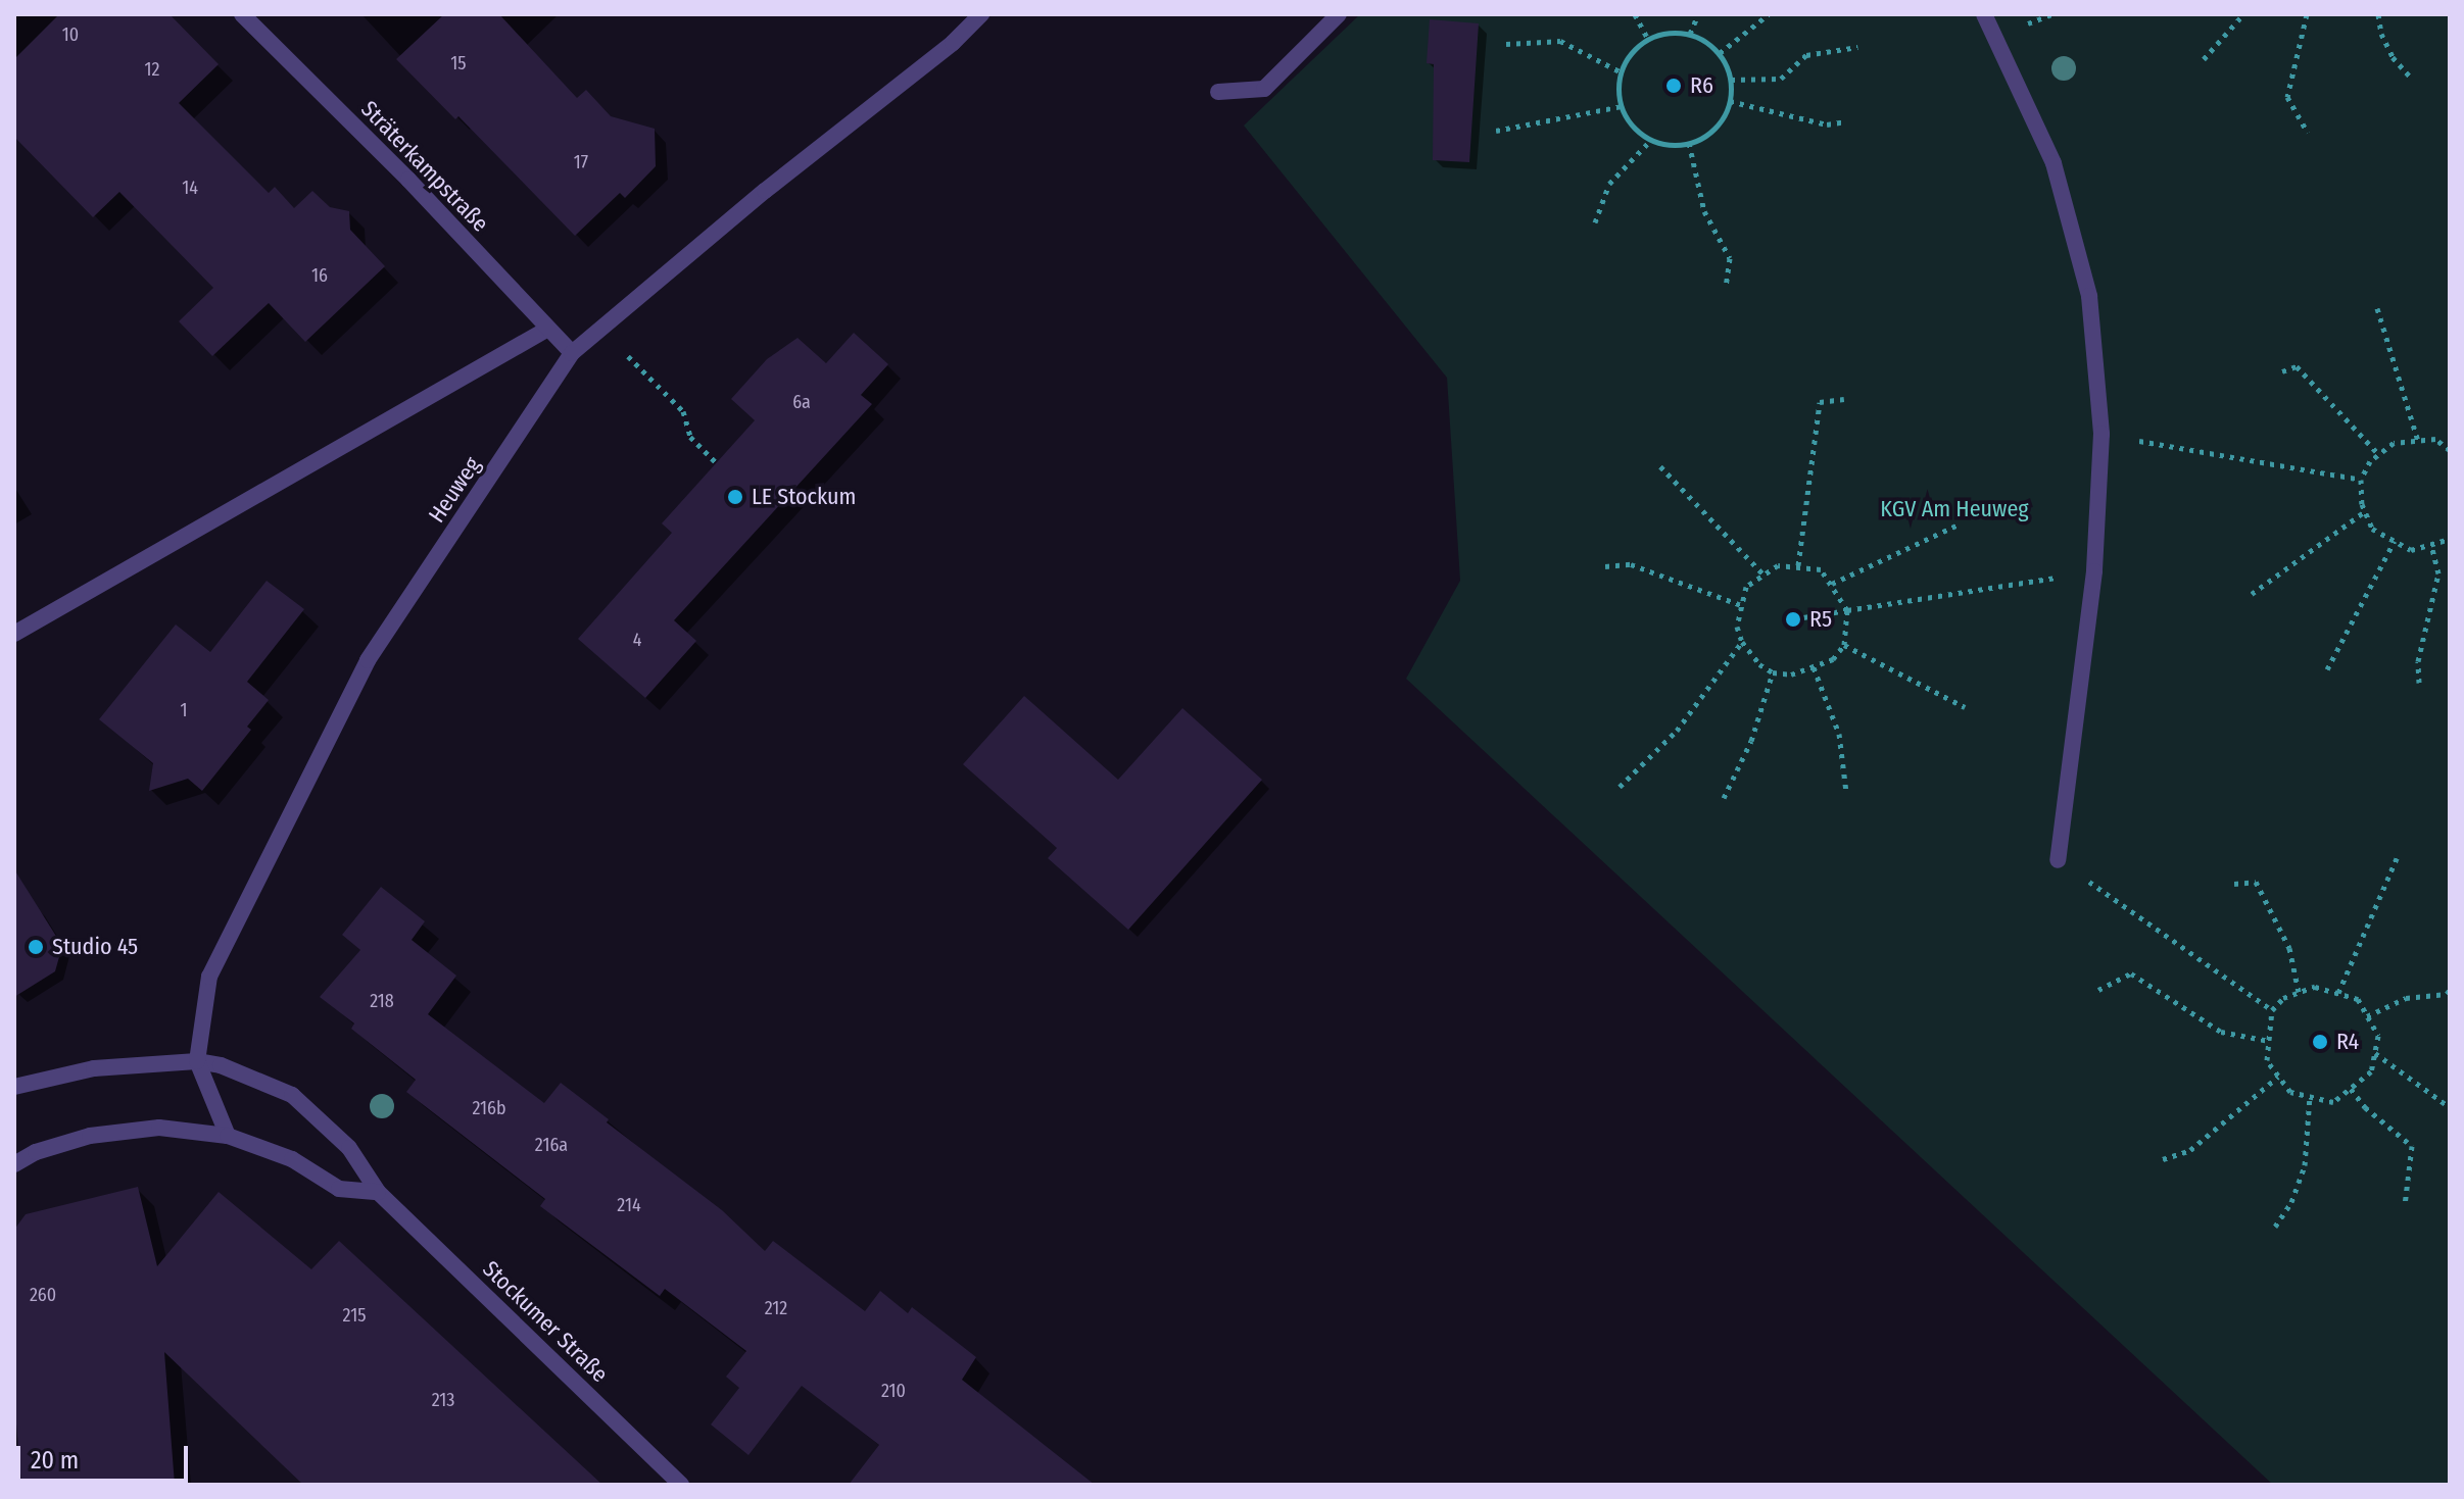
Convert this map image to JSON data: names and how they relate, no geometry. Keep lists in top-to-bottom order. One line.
{"streets":{"street":["Sträterkampstraße","Heuweg","Stockumer Straße"]},"crossings":[["Sträterkampstraße","Heuweg"],["Heuweg","Stockumer Straße"]],"parks":["KGV Am Heuweg"],"places":["R6","LE Stockum","R5","Studio 45","R4"],"house_numbers":["10","15","12","17","14","16","6a","4","1","218","216b","216a","214","260","212","215","210","213"],"scale_bar":"20 m"}
